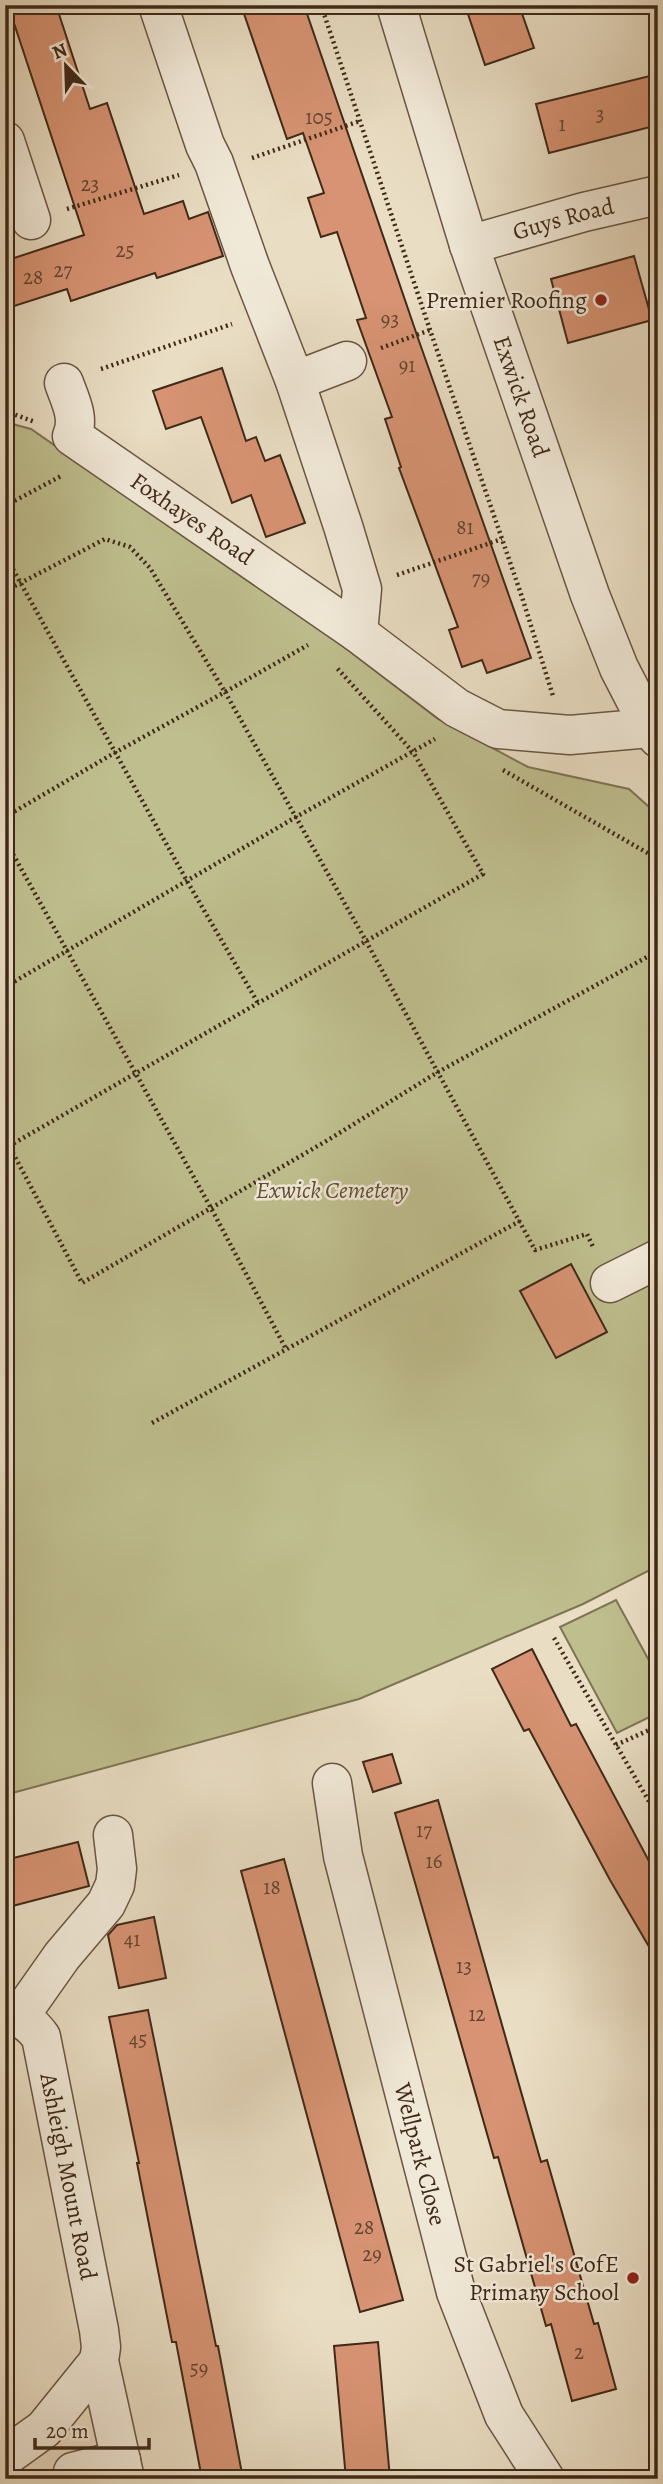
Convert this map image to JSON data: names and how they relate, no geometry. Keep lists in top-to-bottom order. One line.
{"streets":{"street":["Guys Road","Exwick Road","Foxhayes Road","Wellpark Close","Ashleigh Mount Road"]},"crossings":[["Guys Road","Exwick Road"],["Exwick Road","Foxhayes Road"]],"parks":["Exwick Cemetery"],"places":["Premier Roofing","St Gabriel's CofE Primary School"],"house_numbers":["3","105","1","23","25","27","28","93","91","81","79","17","16","18","41","13","12","45","28","29","2","59"],"scale_bar":"20 m","north":"top left"}
